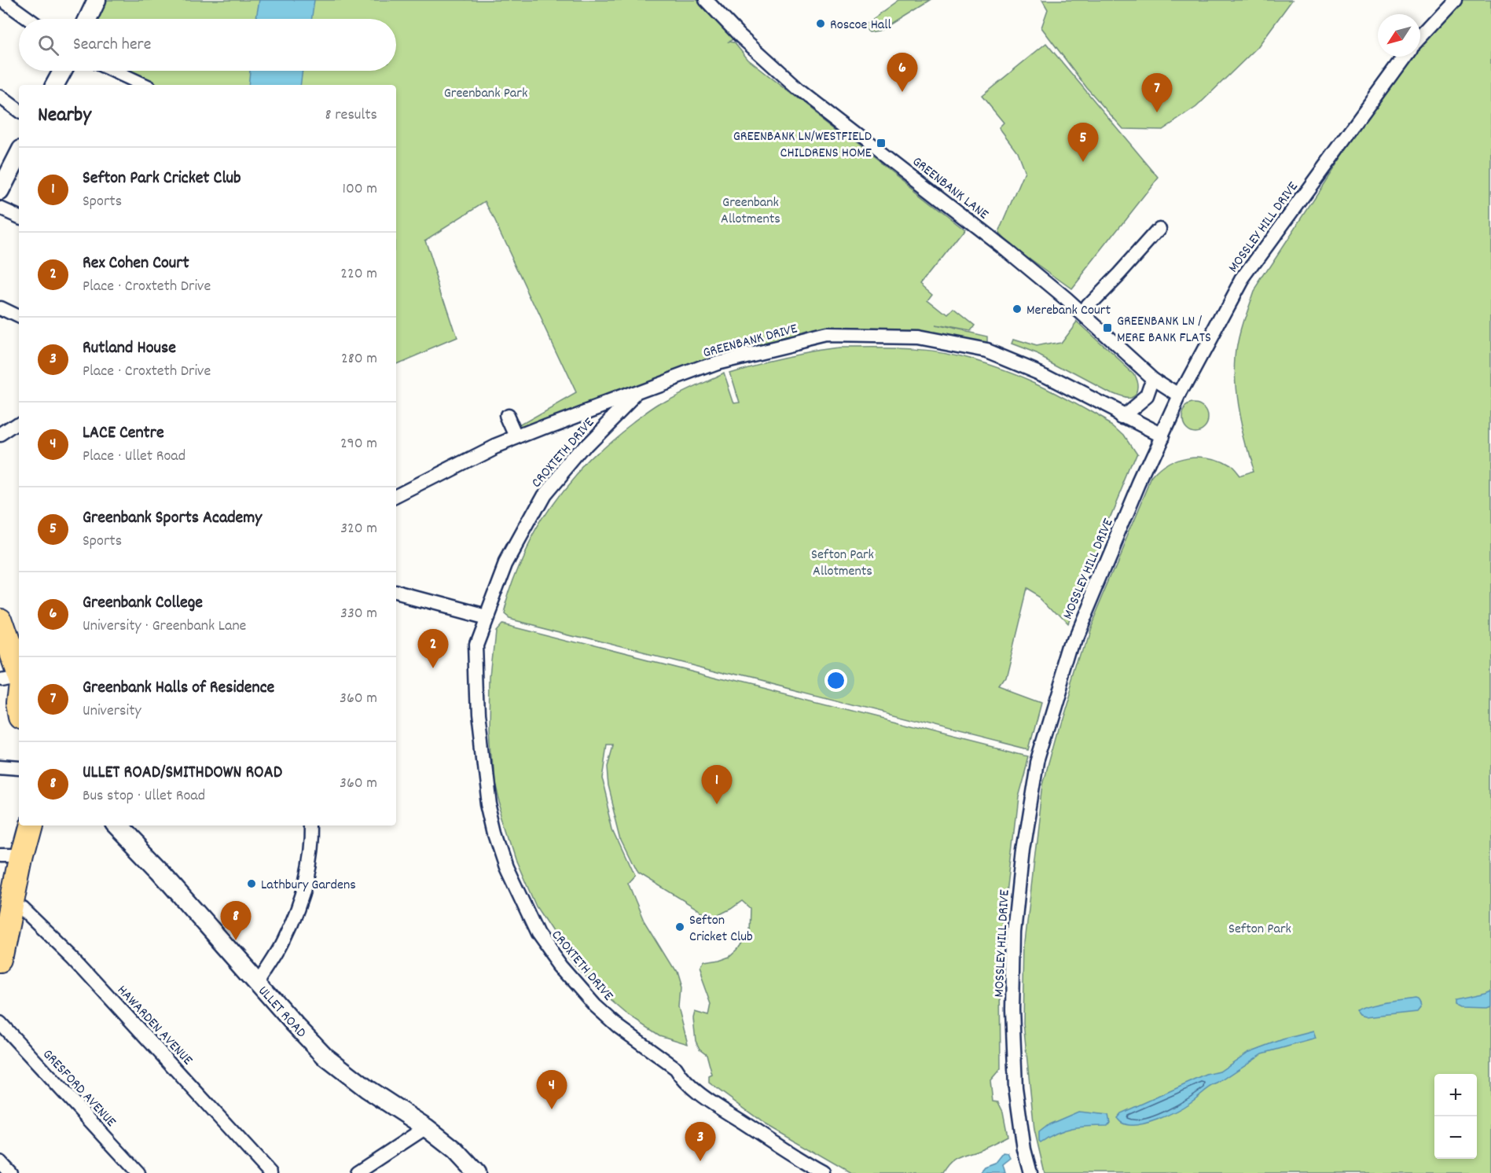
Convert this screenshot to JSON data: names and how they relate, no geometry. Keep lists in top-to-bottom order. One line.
{"streets":{"main road":["ULLET ROAD"],"street":["GREENBANK LANE","MOSSLEY HILL DRIVE","GREENBANK DRIVE","CROXTETH DRIVE","HAWARDEN AVENUE","GRESFORD AVENUE"]},"crossings":[["GREENBANK LANE","MOSSLEY HILL DRIVE"],["MOSSLEY HILL DRIVE","GREENBANK DRIVE"],["GREENBANK DRIVE","CROXTETH DRIVE"]],"parks":["Greenbank Park","Greenbank Allotments","Sefton Park Allotments","Sefton Park"],"places":{"other":["Roscoe Hall","Merebank Court","Lathbury Gardens","Sefton Cricket Club"],"transit":["GREENBANK LN/WESTFIELD CHILDRENS HOME","GREENBANK LN / MERE BANK FLATS"]},"north":"bottom left","page":{"search":"Search here","pins":["6","7","5","2","1","8","4","3"],"heading":["Nearby","8 results"],"list":[{"mark":"1","name":"Sefton Park Cricket Club","note":"Sports","value":"100 m"},{"mark":"2","name":"Rex Cohen Court","note":"Place · Croxteth Drive","value":"220 m"},{"mark":"3","name":"Rutland House","note":"Place · Croxteth Drive","value":"280 m"},{"mark":"4","name":"LACE Centre","note":"Place · Ullet Road","value":"290 m"},{"mark":"5","name":"Greenbank Sports Academy","note":"Sports","value":"320 m"},{"mark":"6","name":"Greenbank College","note":"University · Greenbank Lane","value":"330 m"},{"mark":"7","name":"Greenbank Halls of Residence","note":"University","value":"360 m"},{"mark":"8","name":"ULLET ROAD/SMITHDOWN ROAD","note":"Bus stop · Ullet Road","value":"360 m"}],"map_buttons":["+","−"]}}
